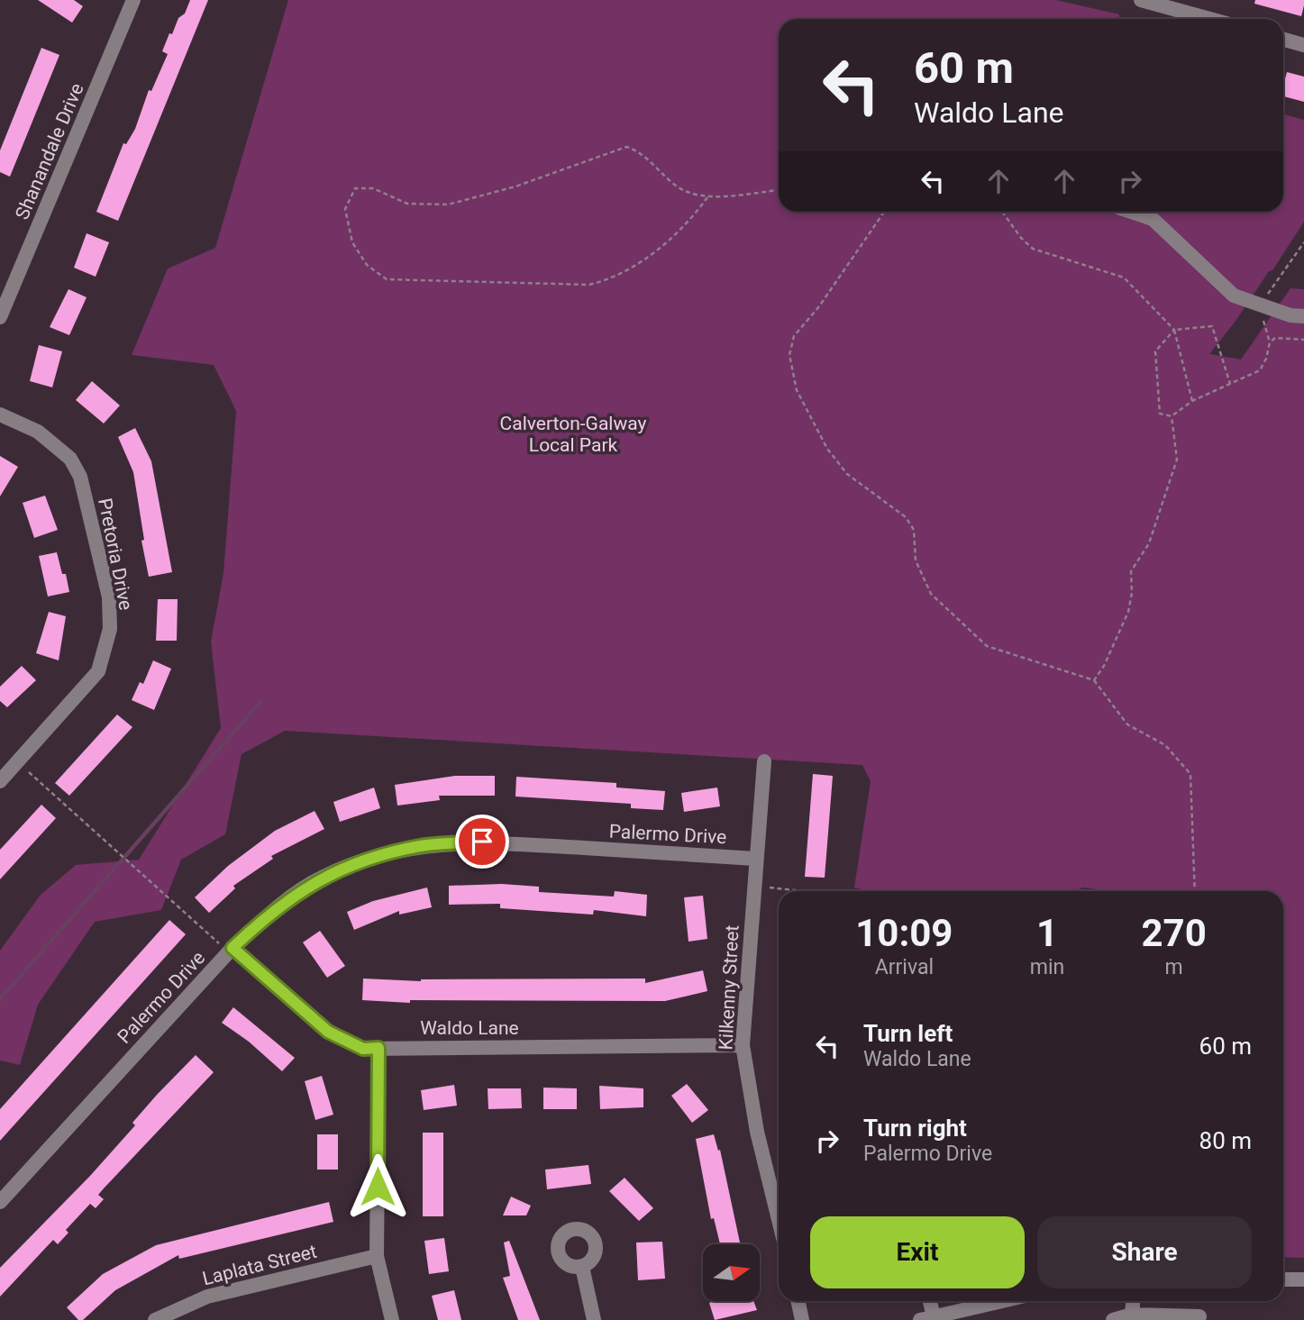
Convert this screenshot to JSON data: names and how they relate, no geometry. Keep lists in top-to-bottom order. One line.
{"streets":{"street":["Shanandale Drive","Pretoria Drive","Palermo Drive","Kilkenny Street","Waldo Lane","Laplata Street"]},"crossings":[["Palermo Drive","Kilkenny Street"],["Palermo Drive","Waldo Lane"],["Kilkenny Street","Waldo Lane"]],"parks":["Calverton-Galway Local Park"],"north":"right","page":{"turn":["60 m","Waldo Lane"],"eta":["10:09","Arrival","1","min","270","m"],"list":[{"name":"Turn left","note":"Waldo Lane","value":"60 m"},{"name":"Turn right","note":"Palermo Drive","value":"80 m"}],"buttons":["Exit","Share"]}}
